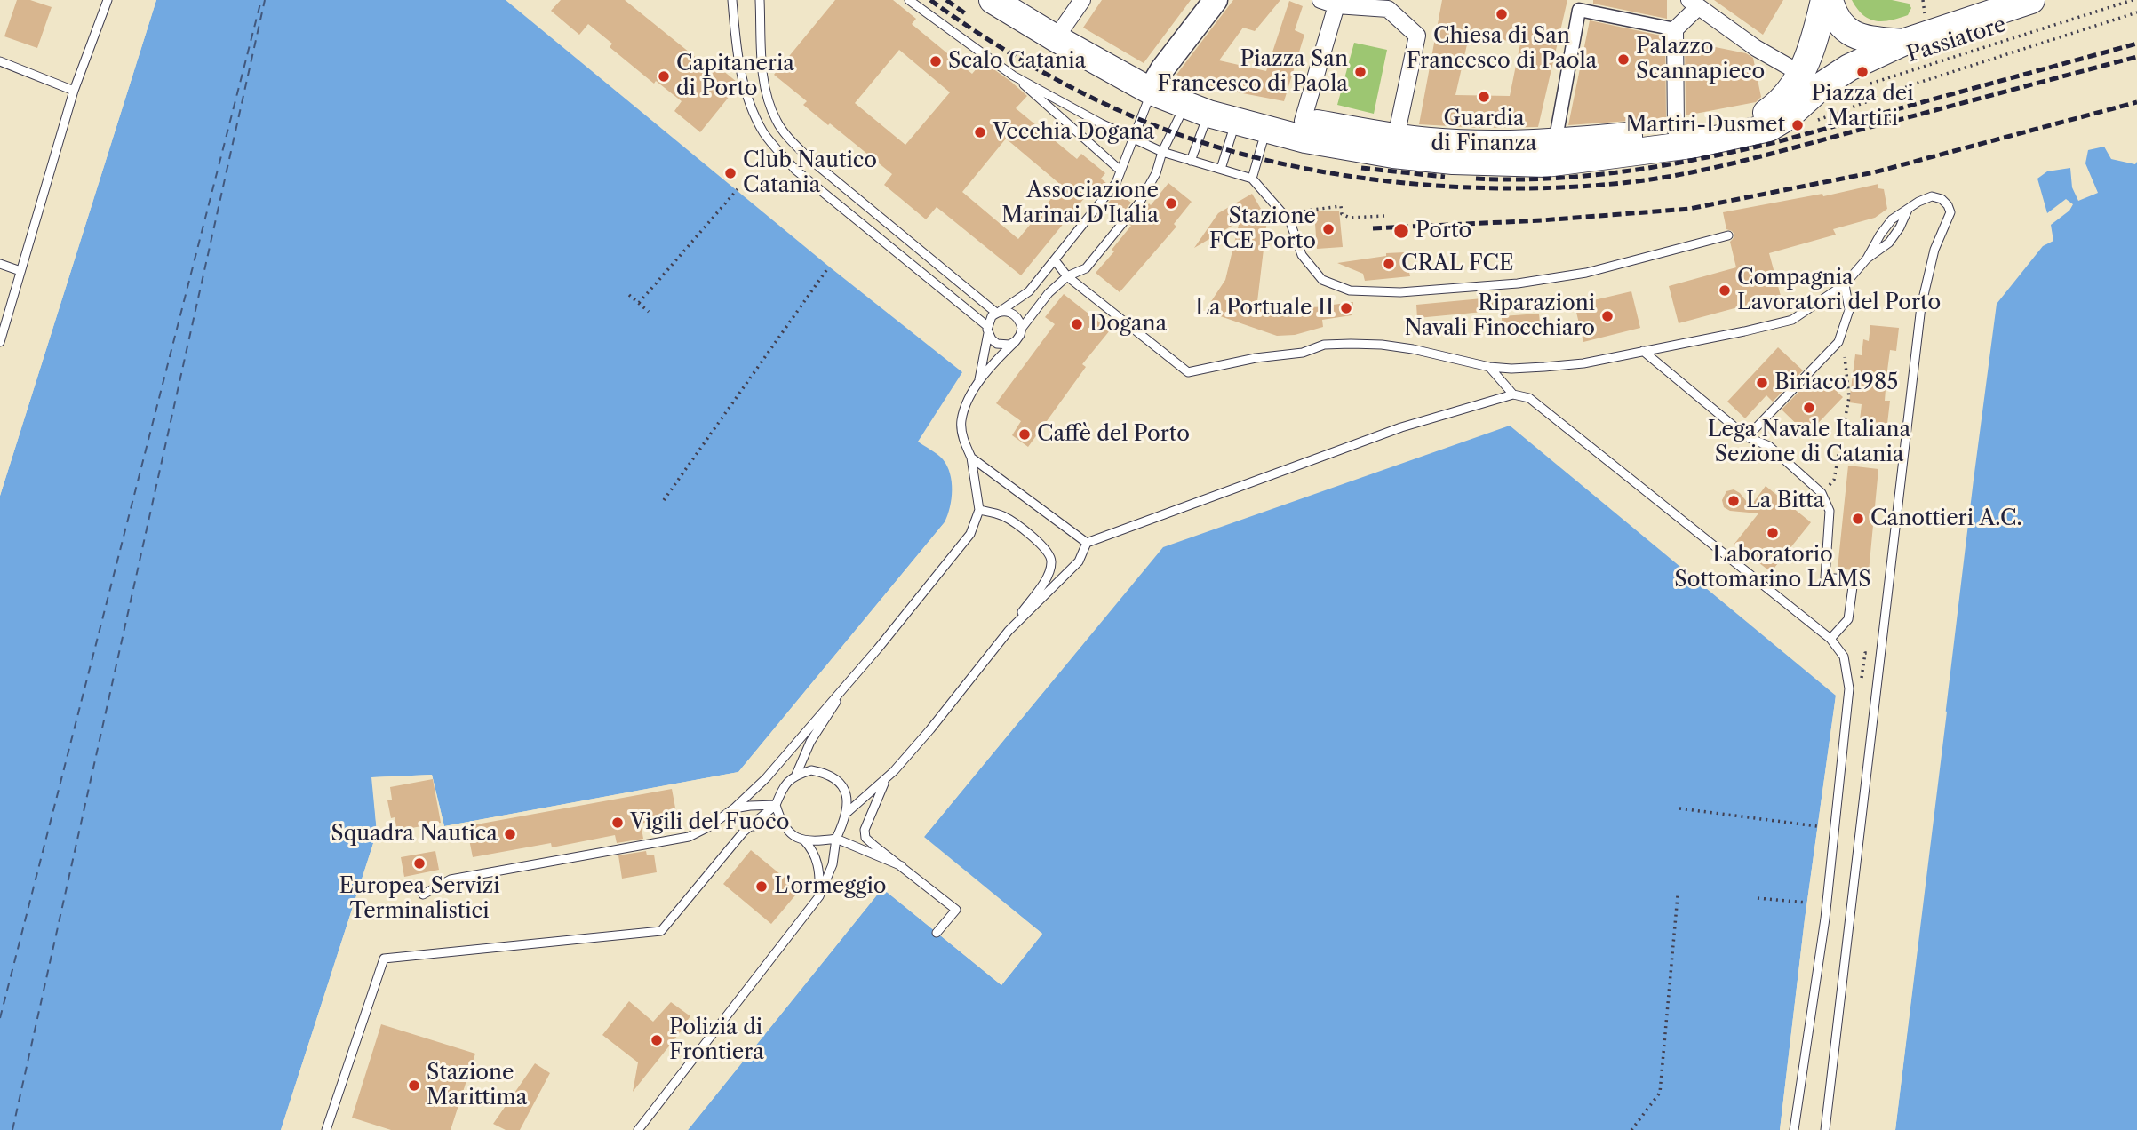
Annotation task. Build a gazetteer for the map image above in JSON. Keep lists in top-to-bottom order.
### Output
{
  "streets": {
    "path": ["Passiatore"]
  },
  "places": [
    "Chiesa di San Francesco di Paola",
    "Palazzo Scannapieco",
    "Scalo Catania",
    "Piazza San Francesco di Paola",
    "Piazza dei Martiri",
    "Capitaneria di Porto",
    "Guardia di Finanza",
    "Martiri-Dusmet",
    "Vecchia Dogana",
    "Club Nautico Catania",
    "Associazione Marinai D'Italia",
    "Stazione FCE Porto",
    "Porto",
    "CRAL FCE",
    "Compagnia Lavoratori del Porto",
    "La Portuale II",
    "Riparazioni Navali Finocchiaro",
    "Dogana",
    "Biriaco 1985",
    "Lega Navale Italiana Sezione di Catania",
    "Caffè del Porto",
    "La Bitta",
    "Canottieri A.C.",
    "Laboratorio Sottomarino LAMS",
    "Vigili del Fuoco",
    "Squadra Nautica",
    "Europea Servizi Terminalistici",
    "L'ormeggio",
    "Polizia di Frontiera",
    "Stazione Marittima"
  ]
}
